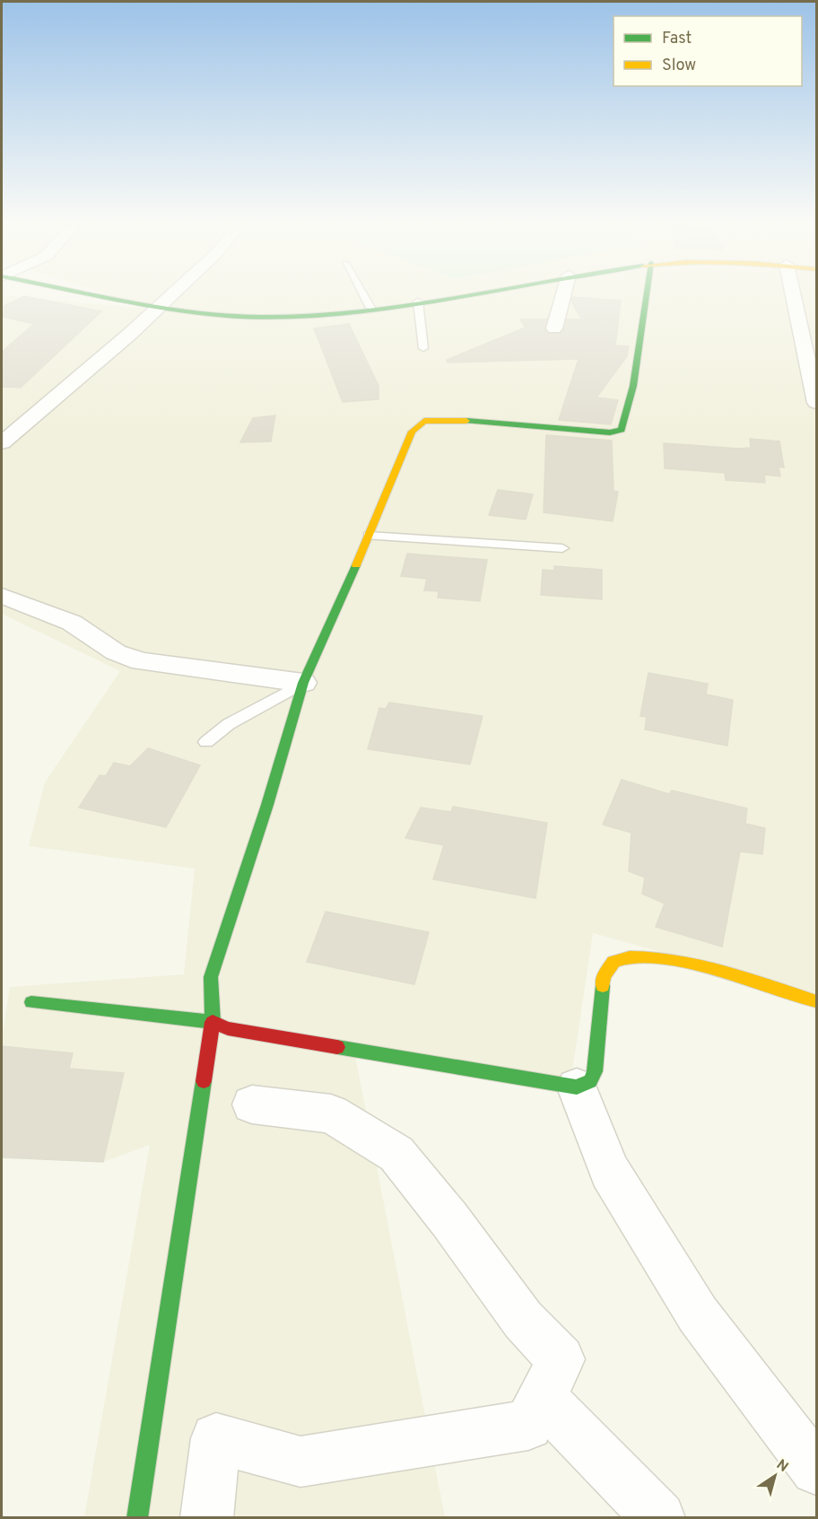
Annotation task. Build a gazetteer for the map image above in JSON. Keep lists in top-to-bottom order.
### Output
{
  "legend": ["Fast", "Slow"],
  "north": "top right"
}
